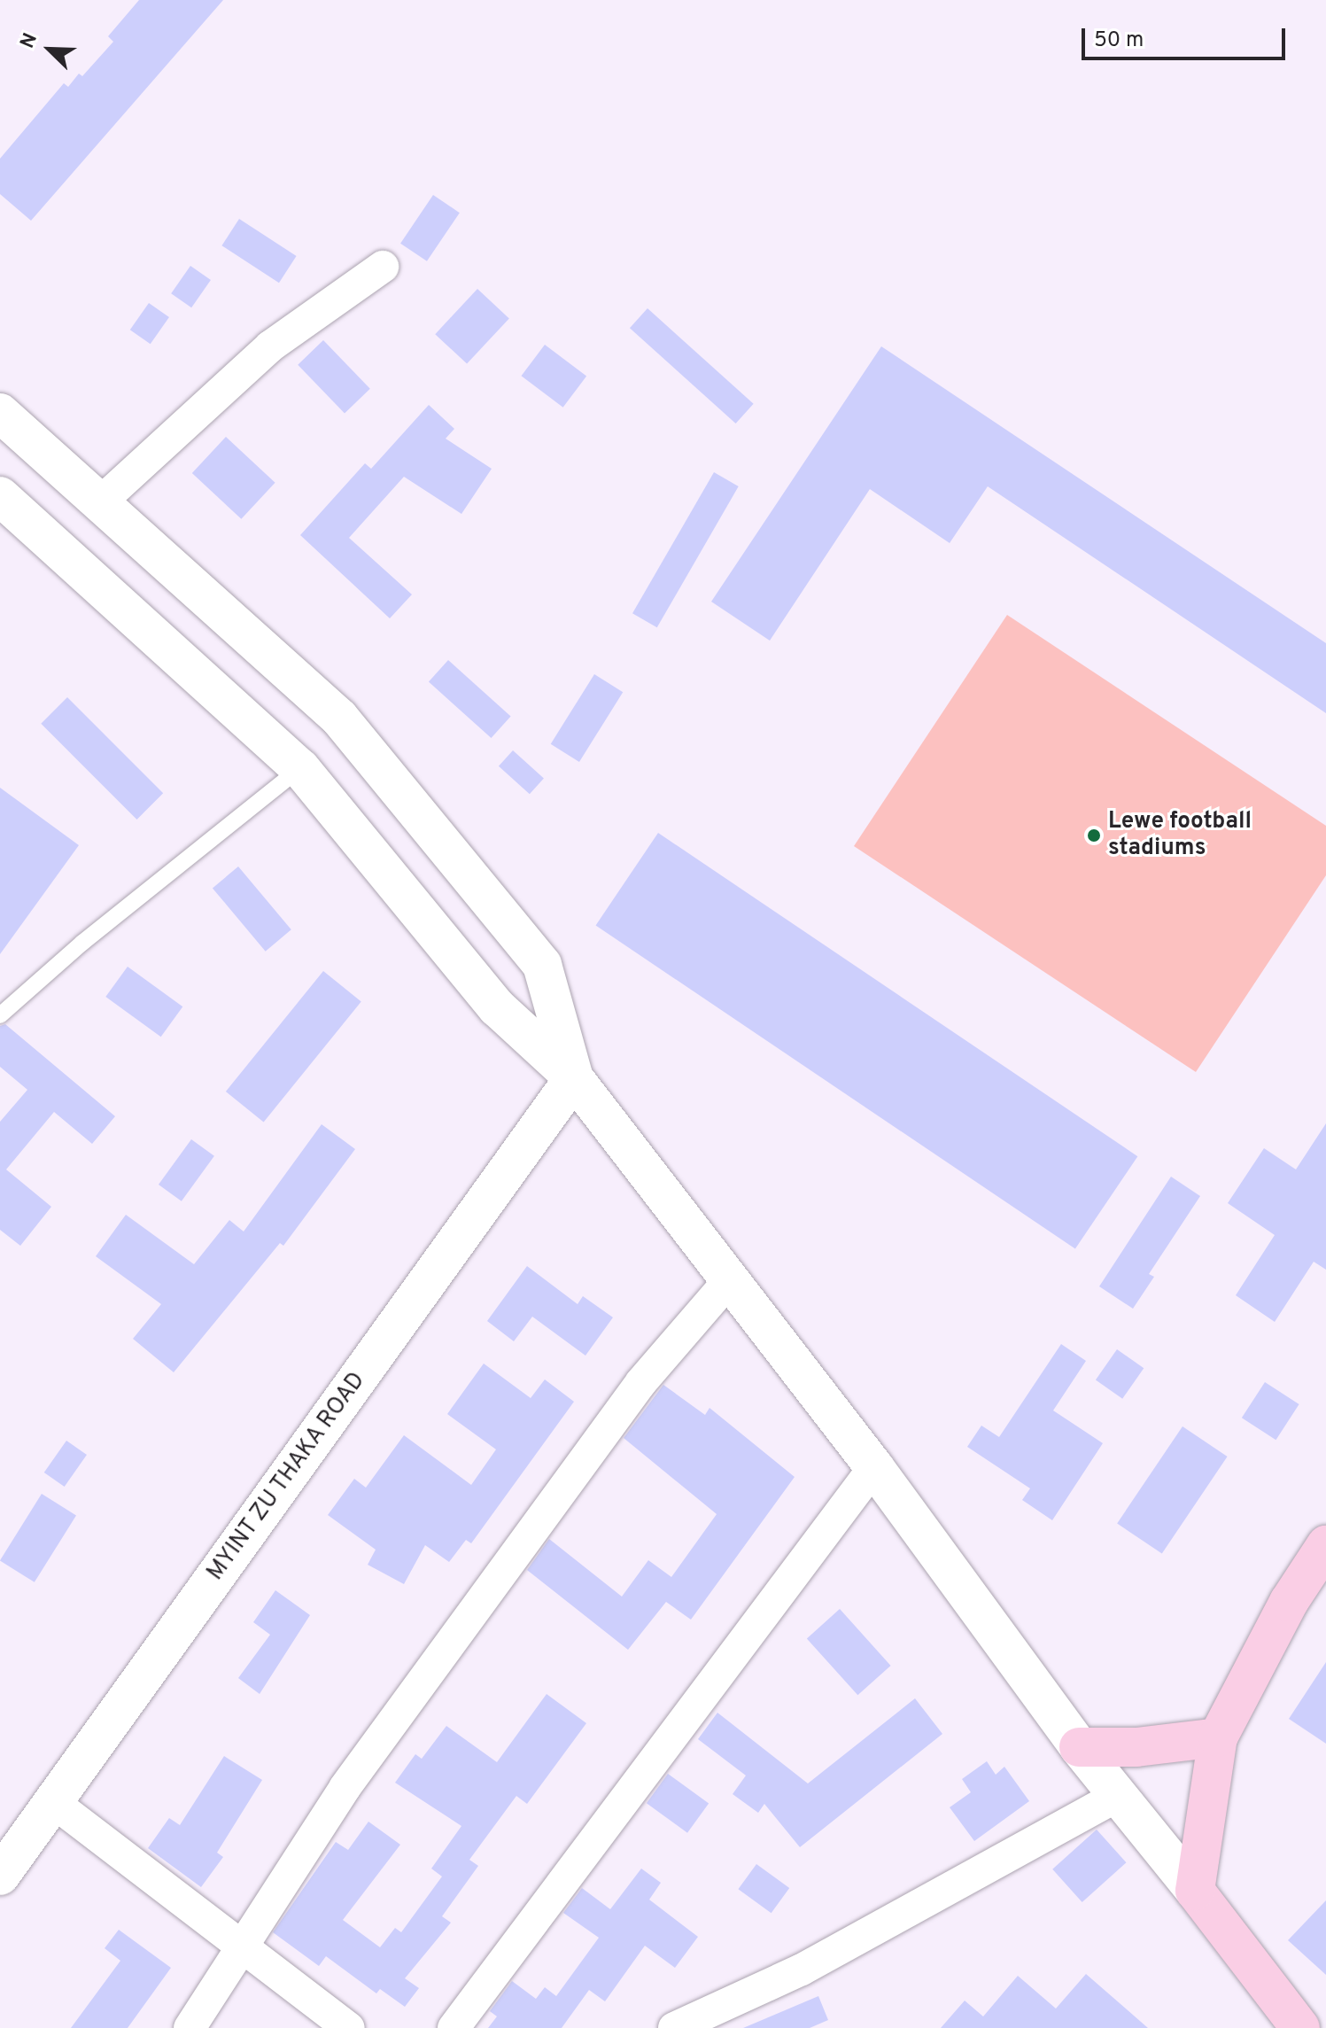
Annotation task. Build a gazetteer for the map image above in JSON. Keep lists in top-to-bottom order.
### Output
{
  "streets": {
    "street": ["MYINT ZU THAKA ROAD"]
  },
  "places": ["Lewe football stadiums"],
  "scale_bar": "50 m",
  "north": "top left"
}
